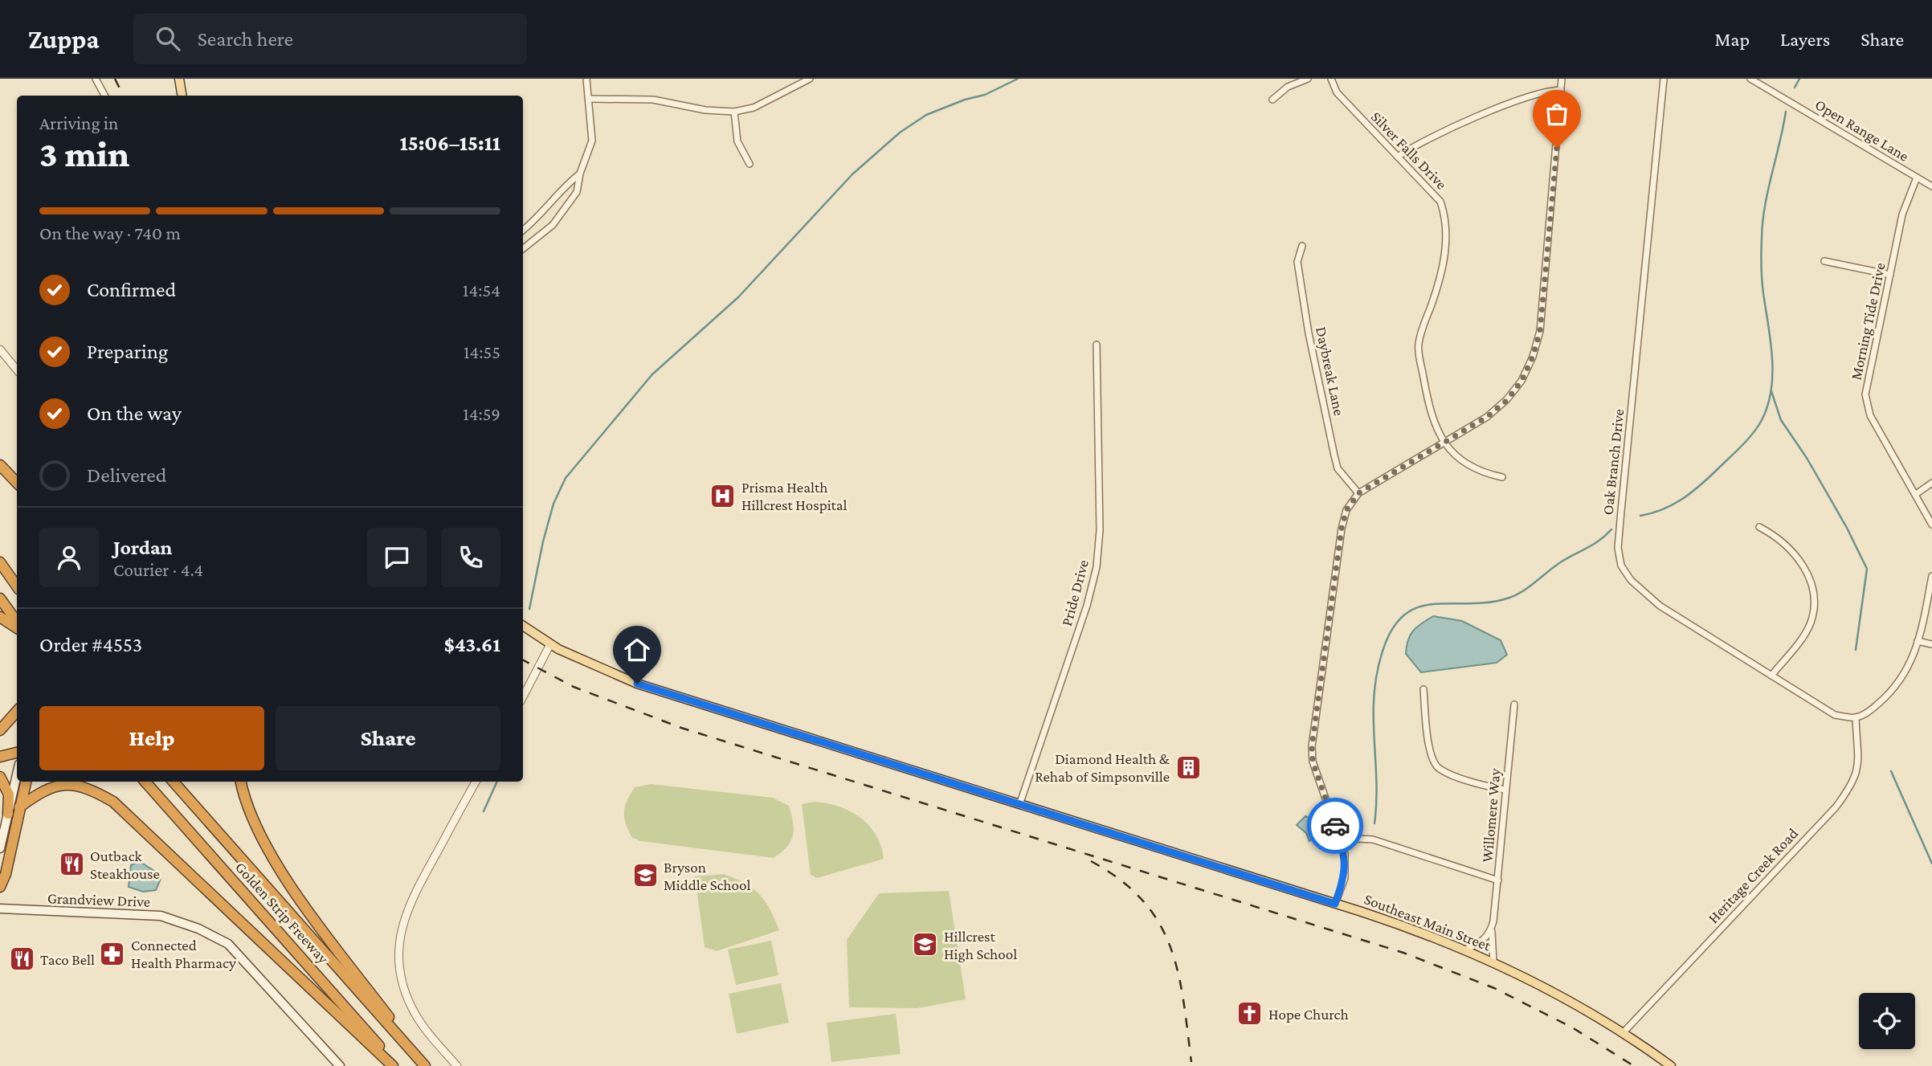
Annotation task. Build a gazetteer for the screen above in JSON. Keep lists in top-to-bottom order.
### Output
{
  "streets": {
    "highway": ["Golden Strip Freeway"],
    "main road": ["Grandview Drive", "Southeast Main Street"],
    "street": [
      "Open Range Lane",
      "Silver Falls Drive",
      "Morning Tide Drive",
      "Daybreak Lane",
      "Oak Branch Drive",
      "Pride Drive",
      "Willomere Way",
      "Heritage Creek Road"
    ]
  },
  "crossings": [
    ["Open Range Lane", "Morning Tide Drive"],
    ["Oak Branch Drive", "Heritage Creek Road"],
    ["Pride Drive", "Southeast Main Street"],
    ["Willomere Way", "Southeast Main Street"],
    ["Heritage Creek Road", "Southeast Main Street"]
  ],
  "places": {
    "hospital": ["Prisma Health Hillcrest Hospital"],
    "building": ["Diamond Health & Rehab of Simpsonville"],
    "restaurant": ["Outback Steakhouse", "Taco Bell"],
    "school or university": ["Bryson Middle School", "Hillcrest High School"],
    "pharmacy": ["Connected Health Pharmacy"],
    "church": ["Hope Church"]
  },
  "page": {
    "header": "Zuppa",
    "search": "Search here",
    "nav": ["Map", "Layers", "Share"],
    "heading": ["3 min", "Arriving in", "15:06–15:11"],
    "panel": [
      "Jordan",
      "Courier · 4.4",
      "Order #4553",
      "$43.61"
    ],
    "bar": "On the way · 740 m",
    "list": [
      ["Confirmed", "14:54"],
      ["Preparing", "14:55"],
      ["On the way", "14:59"],
      "Delivered"
    ],
    "buttons": ["Help", "Share"]
  }
}
